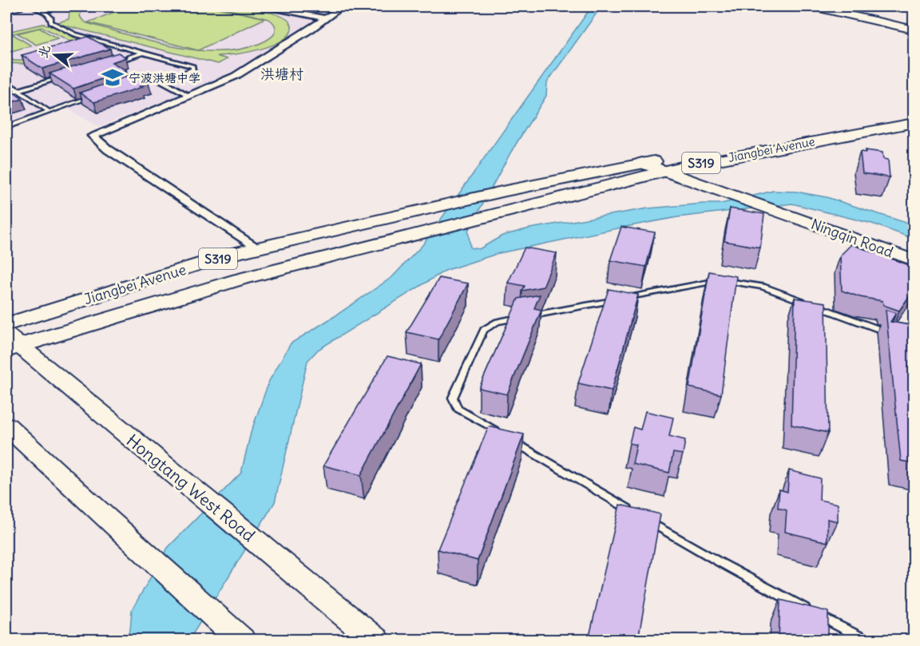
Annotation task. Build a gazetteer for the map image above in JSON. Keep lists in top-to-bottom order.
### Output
{
  "streets": {
    "main road": [
      "Jiangbei Avenue",
      "S319",
      "Ningqin Road",
      "Hongtang West Road"
    ]
  },
  "crossings": [
    ["Jiangbei Avenue", "Ningqin Road"],
    ["Jiangbei Avenue", "Hongtang West Road"]
  ],
  "districts": ["洪塘村"],
  "places": {
    "school or university": ["宁波洪塘中学"]
  },
  "north": "left"
}
